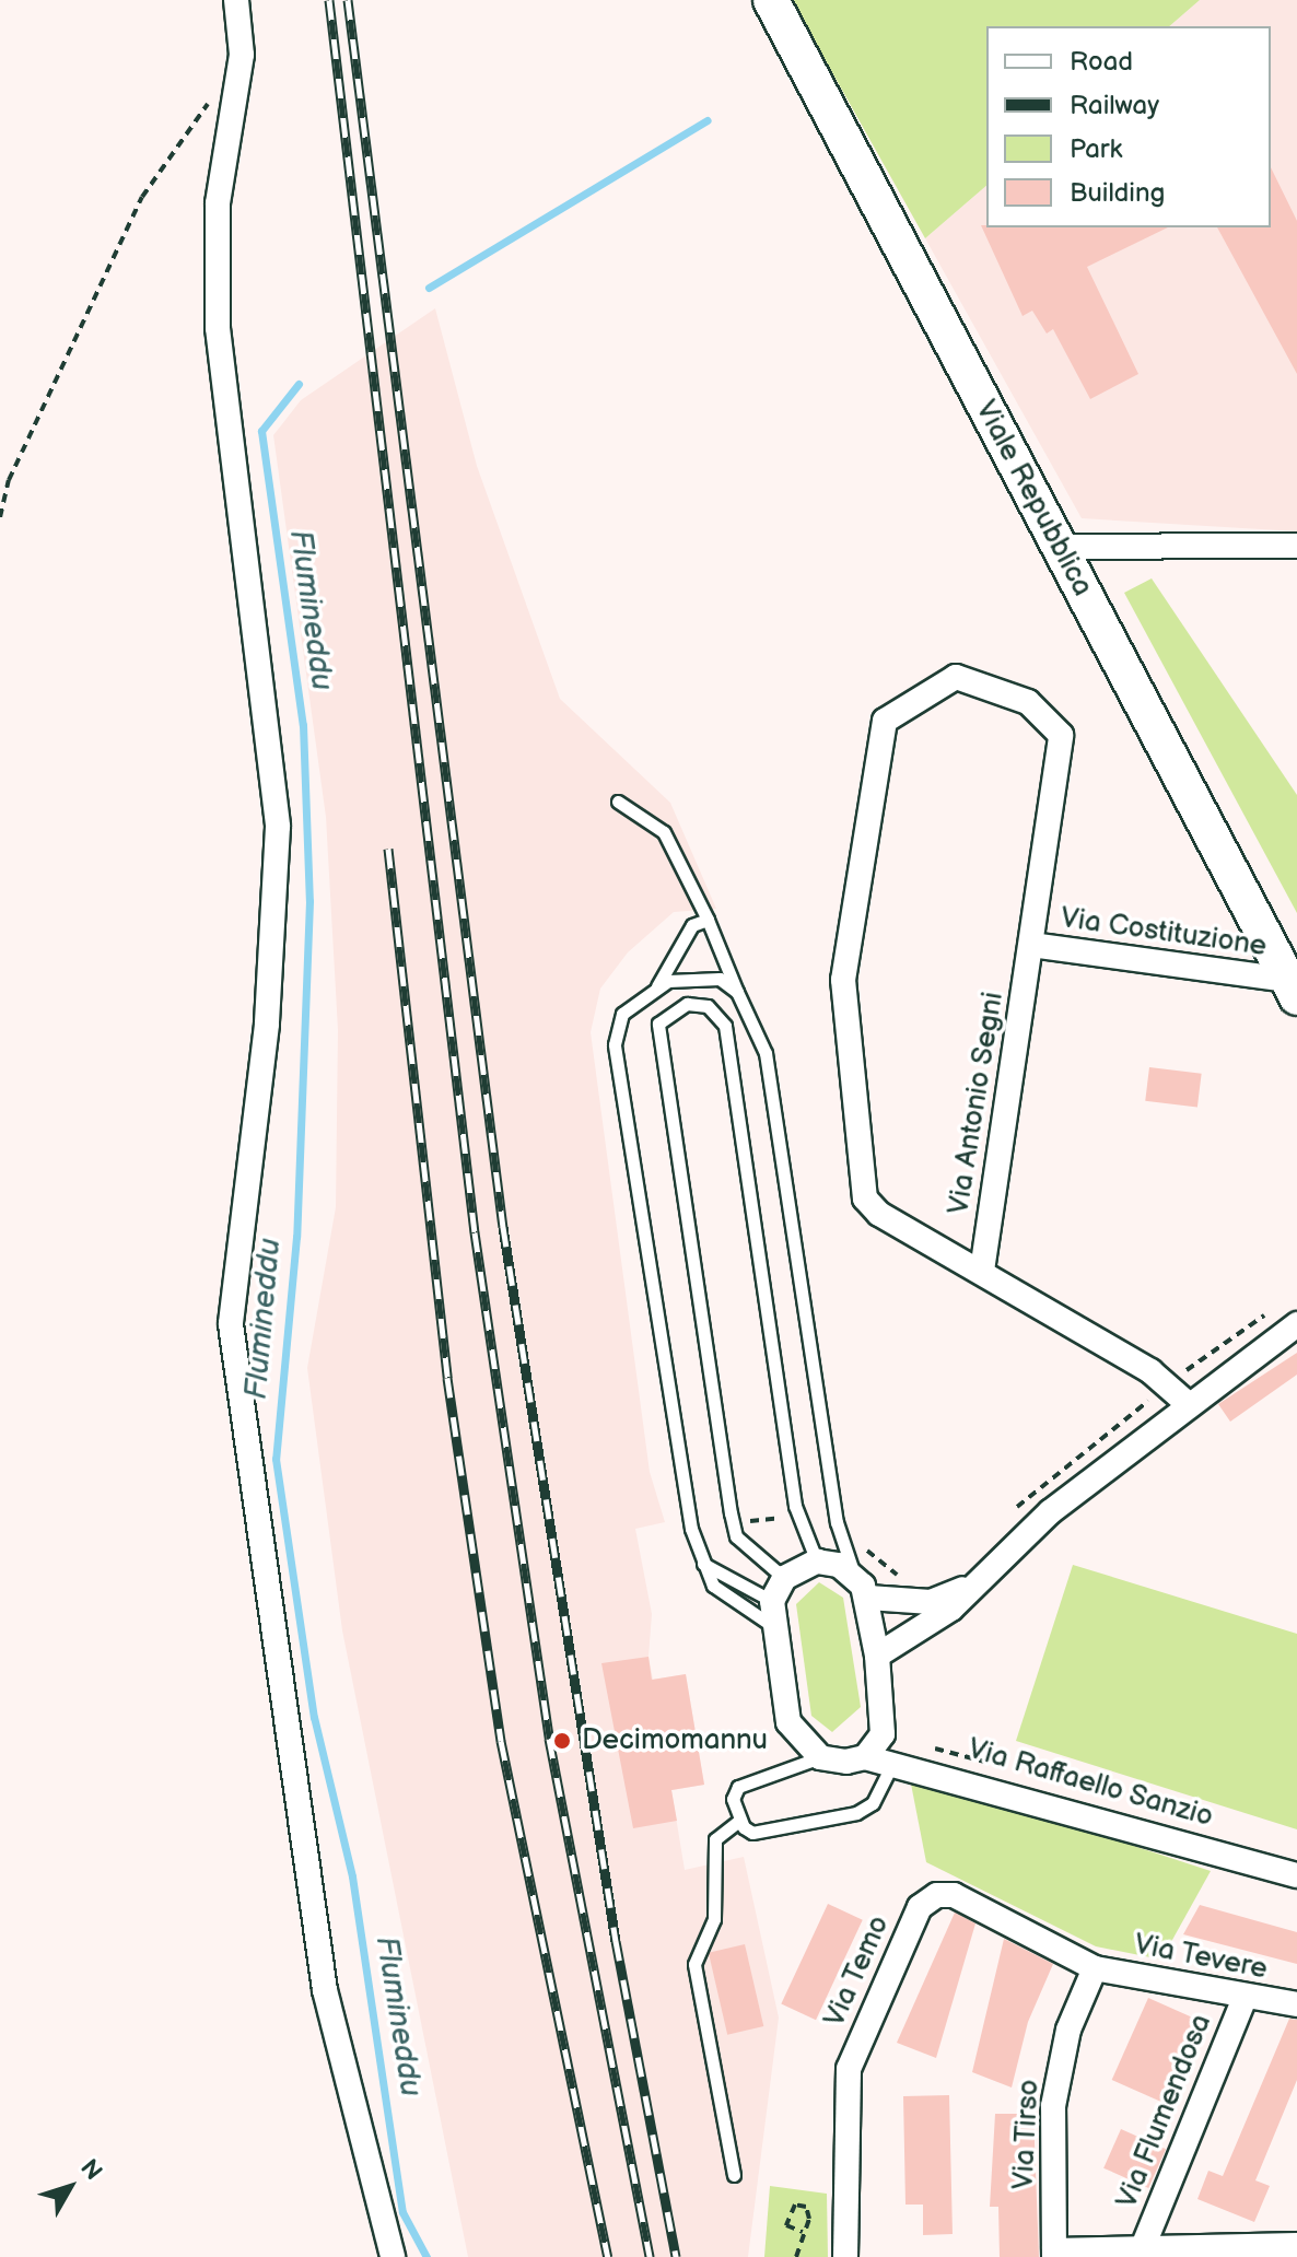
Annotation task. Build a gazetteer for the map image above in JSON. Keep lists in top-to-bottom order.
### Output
{
  "streets": {
    "main road": ["Viale Repubblica"],
    "street": [
      "Via Costituzione",
      "Via Antonio Segni",
      "Via Raffaello Sanzio",
      "Via Tevere",
      "Via Temo",
      "Via Flumendosa",
      "Via Tirso"
    ]
  },
  "crossings": [
    ["Viale Repubblica", "Via Costituzione"],
    ["Via Costituzione", "Via Antonio Segni"],
    ["Via Tevere", "Via Temo"],
    ["Via Tevere", "Via Flumendosa"],
    ["Via Tevere", "Via Tirso"],
    ["Via Temo", "Via Tirso"]
  ],
  "water": ["Flumineddu"],
  "places": ["Decimomannu"],
  "legend": [
    "Road",
    "Railway",
    "Park",
    "Building"
  ],
  "north": "top right"
}
